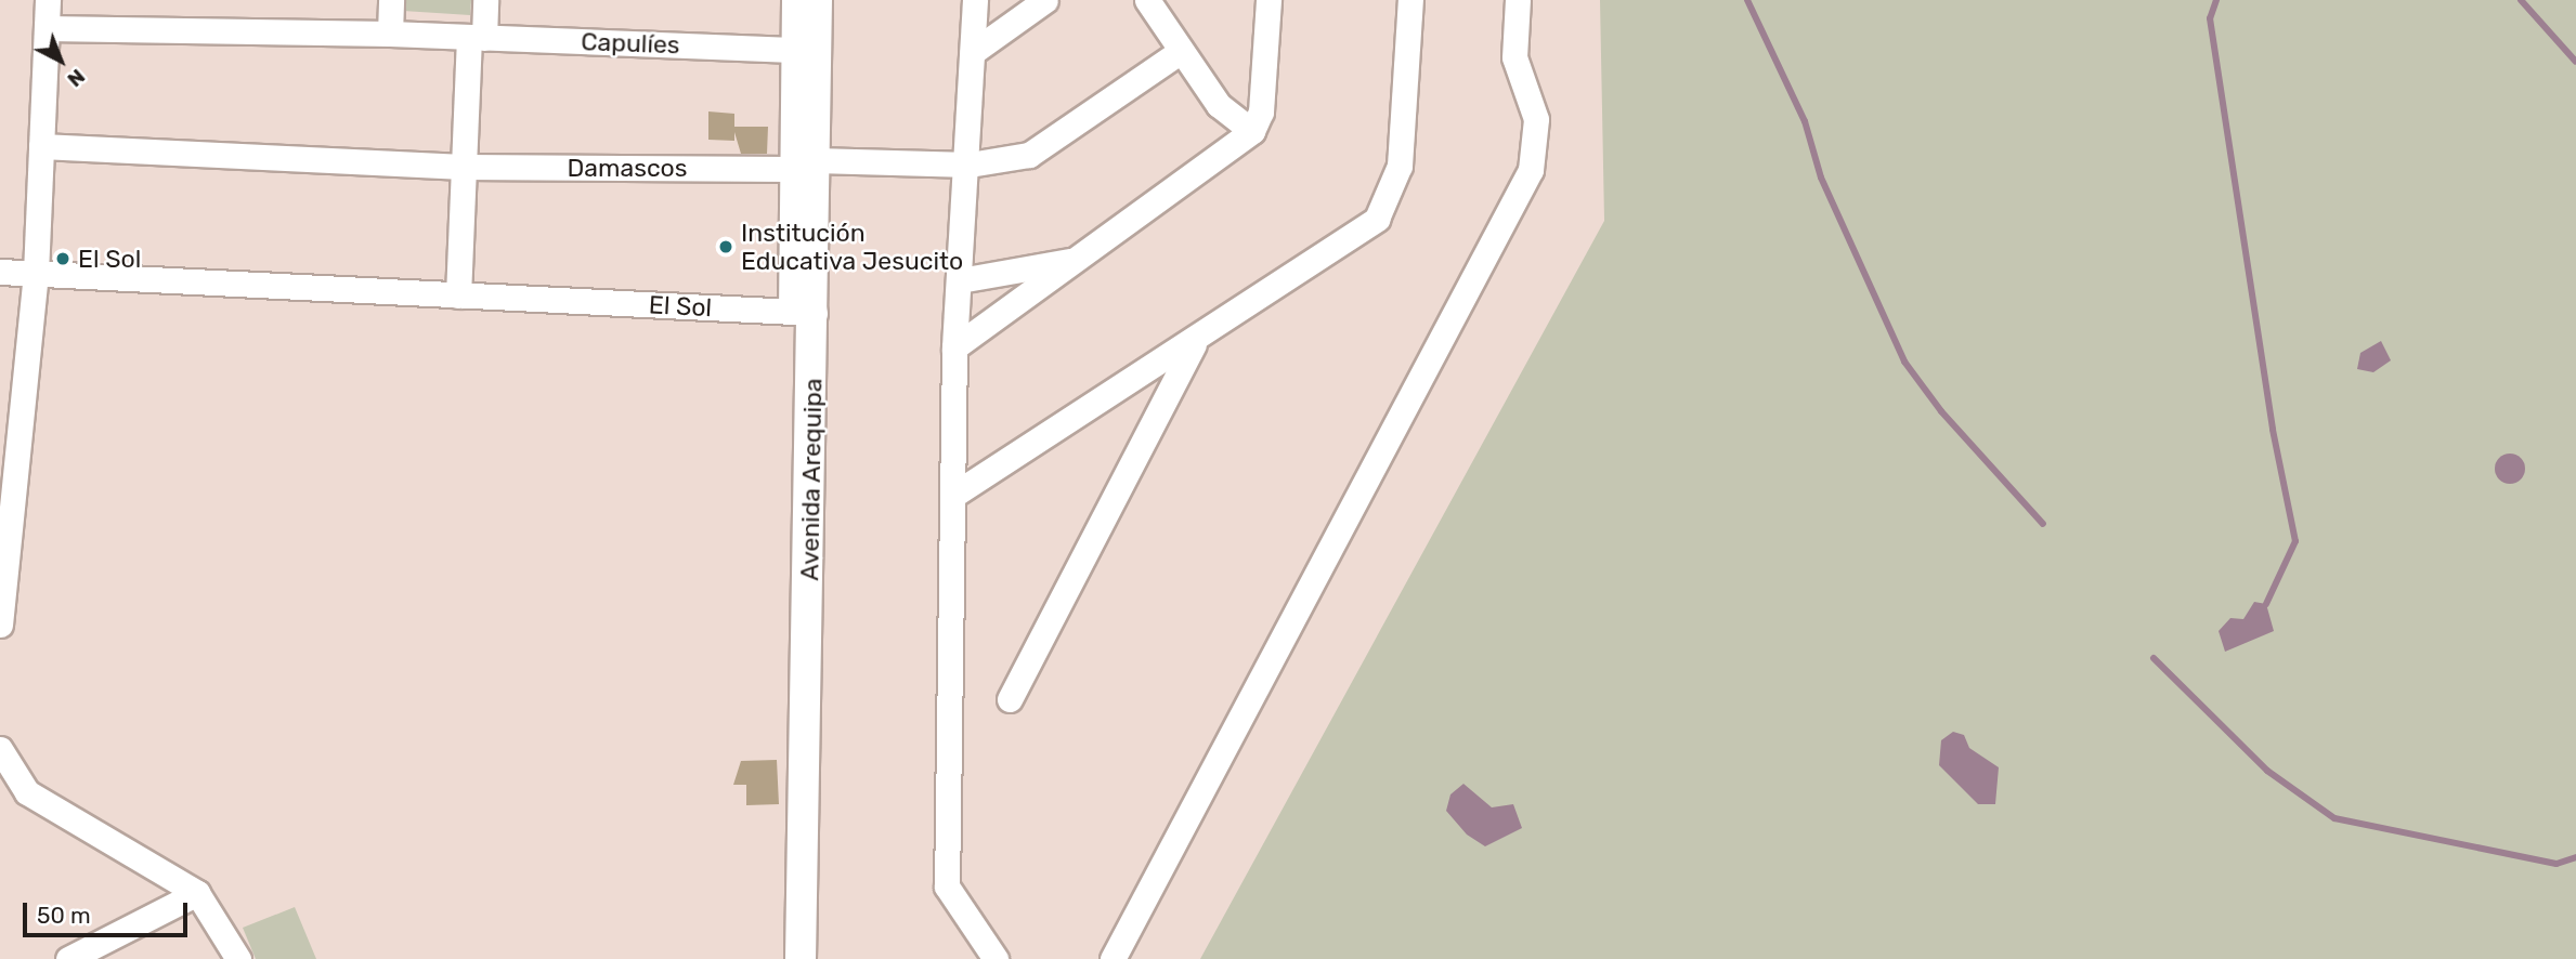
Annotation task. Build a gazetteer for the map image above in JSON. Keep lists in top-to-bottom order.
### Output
{
  "streets": {
    "street": [
      "Capulíes",
      "Damascos",
      "El Sol",
      "Avenida Arequipa"
    ]
  },
  "crossings": [
    ["Damascos", "Avenida Arequipa"],
    ["El Sol", "Avenida Arequipa"]
  ],
  "places": ["Institución Educativa Jesucito", "El Sol"],
  "scale_bar": "50 m",
  "north": "bottom right"
}
